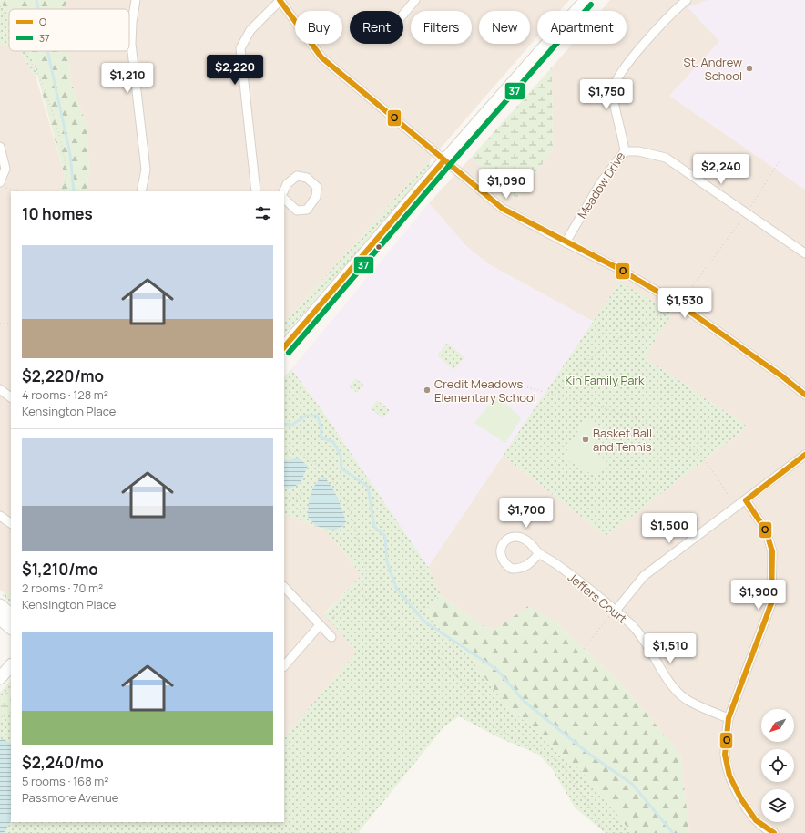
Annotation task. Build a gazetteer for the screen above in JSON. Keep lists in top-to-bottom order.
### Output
{
  "streets": {
    "street": ["Meadow Drive", "Jeffers Court"]
  },
  "parks": ["Kin Family Park"],
  "places": ["St. Andrew School", "Credit Meadows Elementary School", "Basket Ball and Tennis"],
  "lines": ["transit line O", "transit line 37"],
  "legend": ["O", "37"],
  "north": "bottom left",
  "page": {
    "chip": [
      "Buy",
      "Rent",
      "Filters",
      "New",
      "Apartment"
    ],
    "price": [
      "$2,220",
      "$1,210",
      "$1,750",
      "$2,240",
      "$1,090",
      "$1,530",
      "$1,700",
      "$1,500",
      "$1,900",
      "$1,510"
    ],
    "heading": "10 homes",
    "list": [
      {
        "name": "$2,220/mo",
        "note": "4 rooms · 128 m² · Kensington Place"
      },
      {
        "name": "$1,210/mo",
        "note": "2 rooms · 70 m² · Kensington Place"
      },
      {
        "name": "$2,240/mo",
        "note": "5 rooms · 168 m² · Passmore Avenue"
      }
    ]
  }
}
